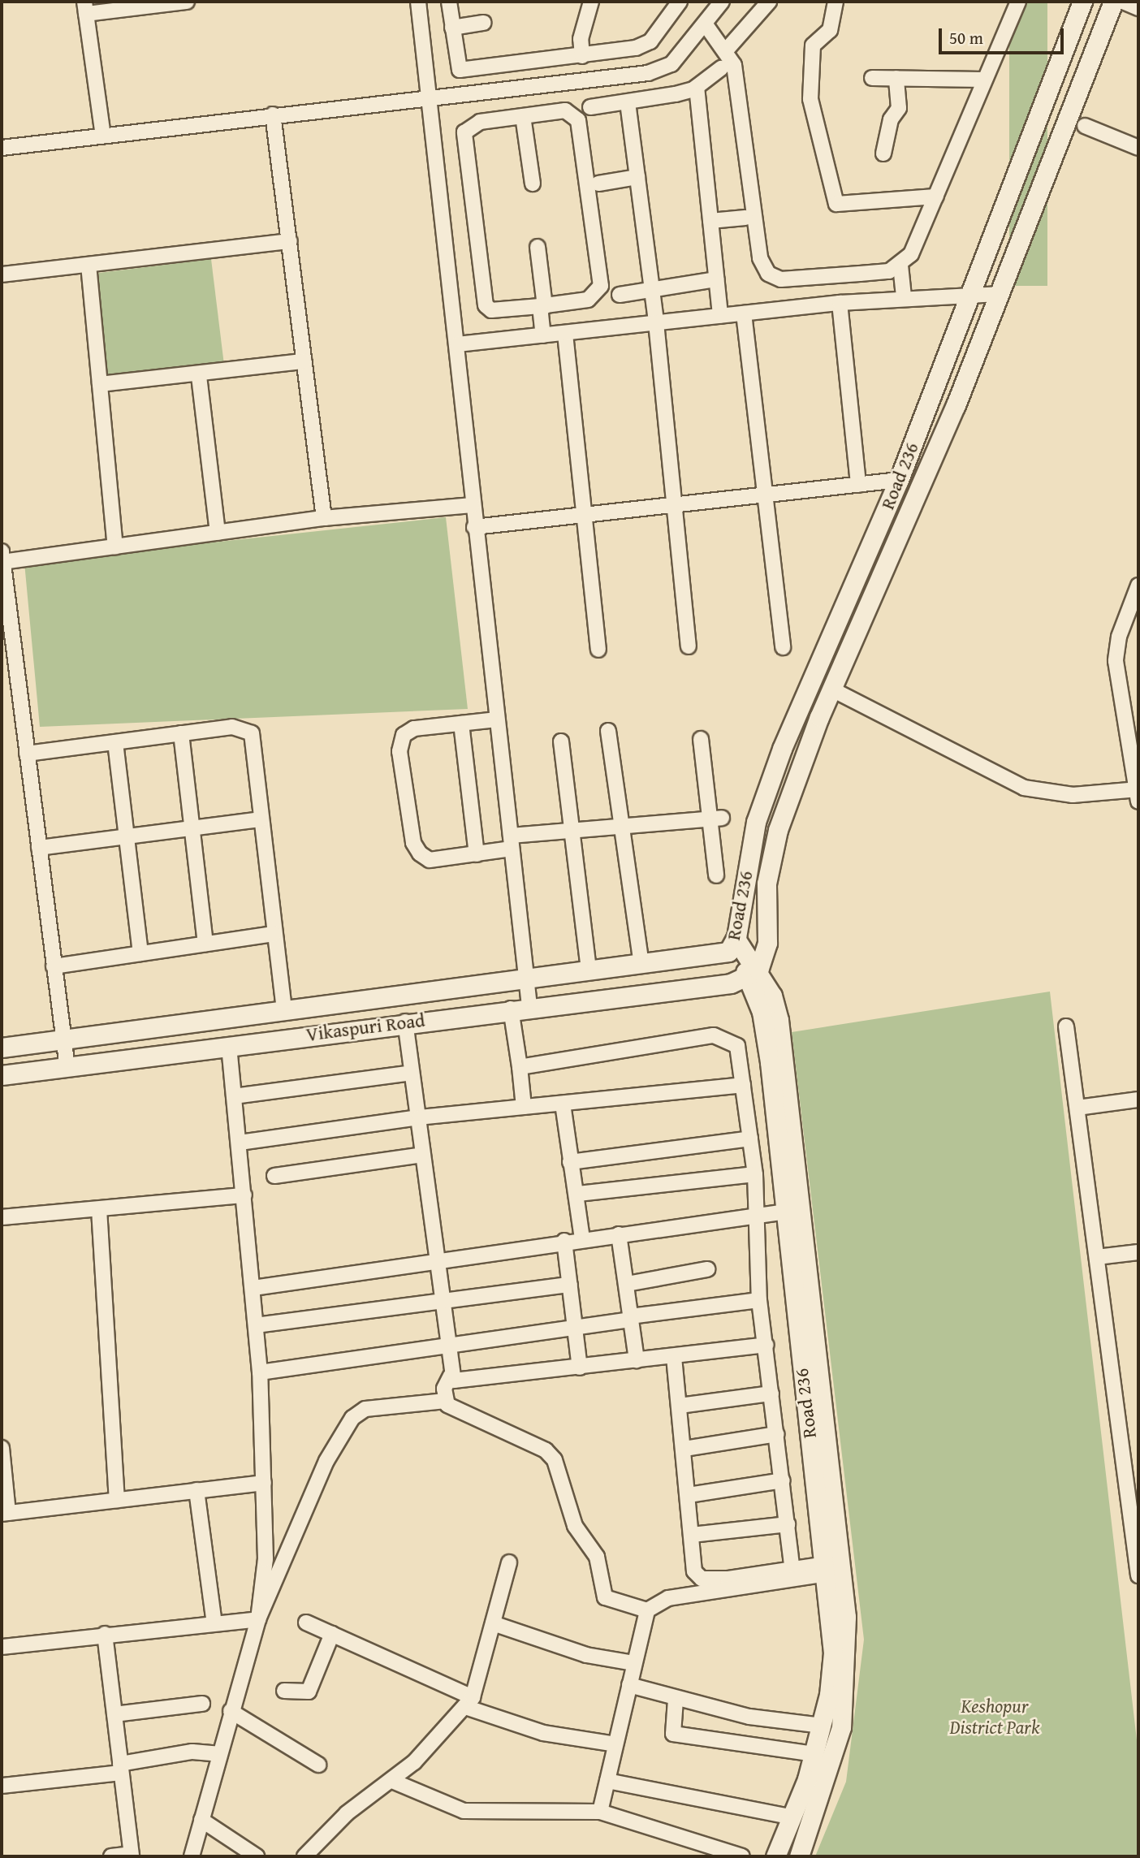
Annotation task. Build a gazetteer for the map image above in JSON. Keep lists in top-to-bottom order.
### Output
{
  "streets": {
    "street": ["Road 236", "Vikaspuri Road"]
  },
  "crossings": [
    ["Road 236", "Vikaspuri Road"]
  ],
  "parks": ["Keshopur District Park"],
  "scale_bar": "50 m"
}
